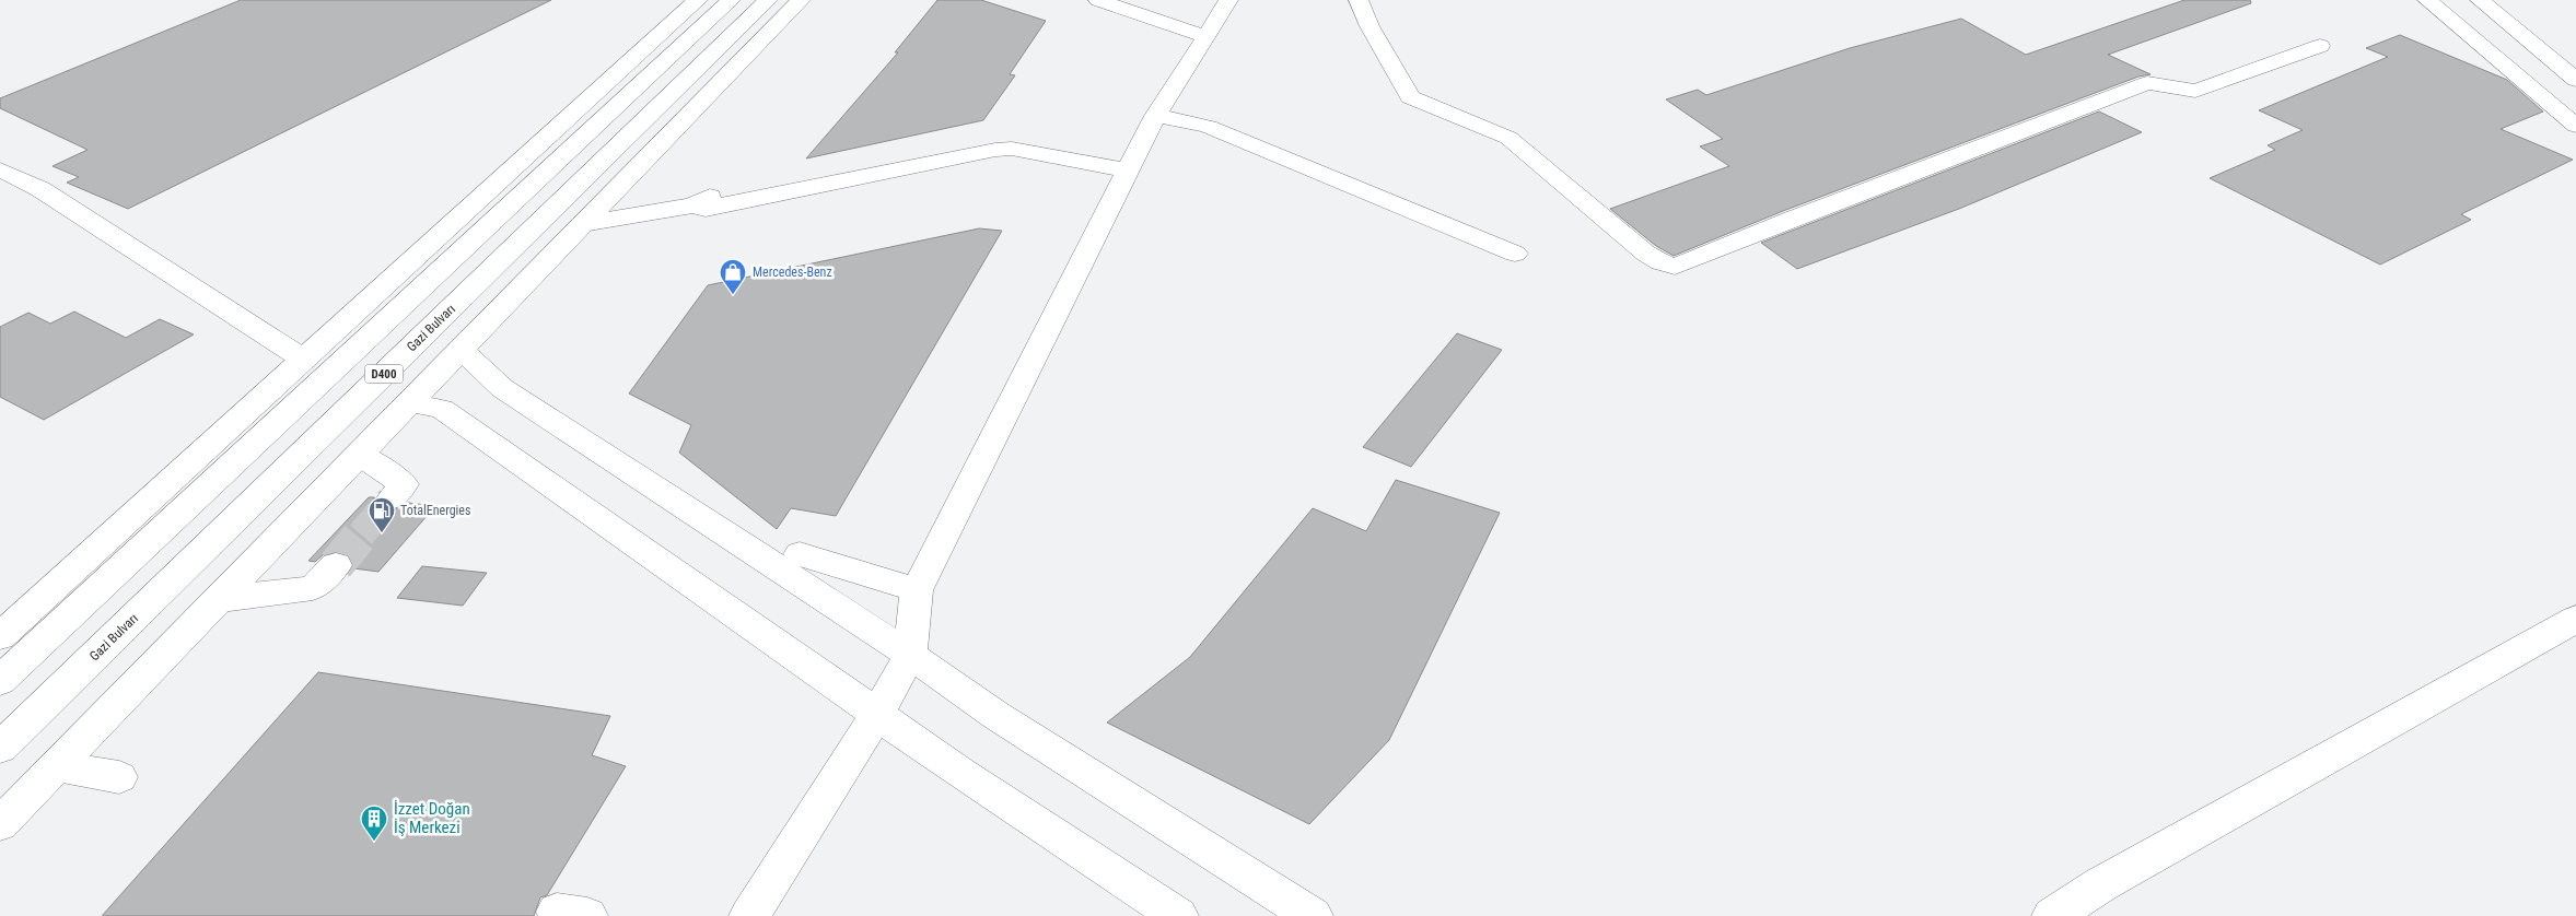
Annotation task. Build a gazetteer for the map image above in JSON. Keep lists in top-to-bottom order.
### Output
{
  "streets": {
    "main road": ["Gazi Bulvarı", "D400"]
  },
  "places": {
    "shop": ["Mercedes-Benz"],
    "fuel station": ["TotalEnergies"],
    "building": ["İzzet Doğan İş Merkezi"]
  }
}
